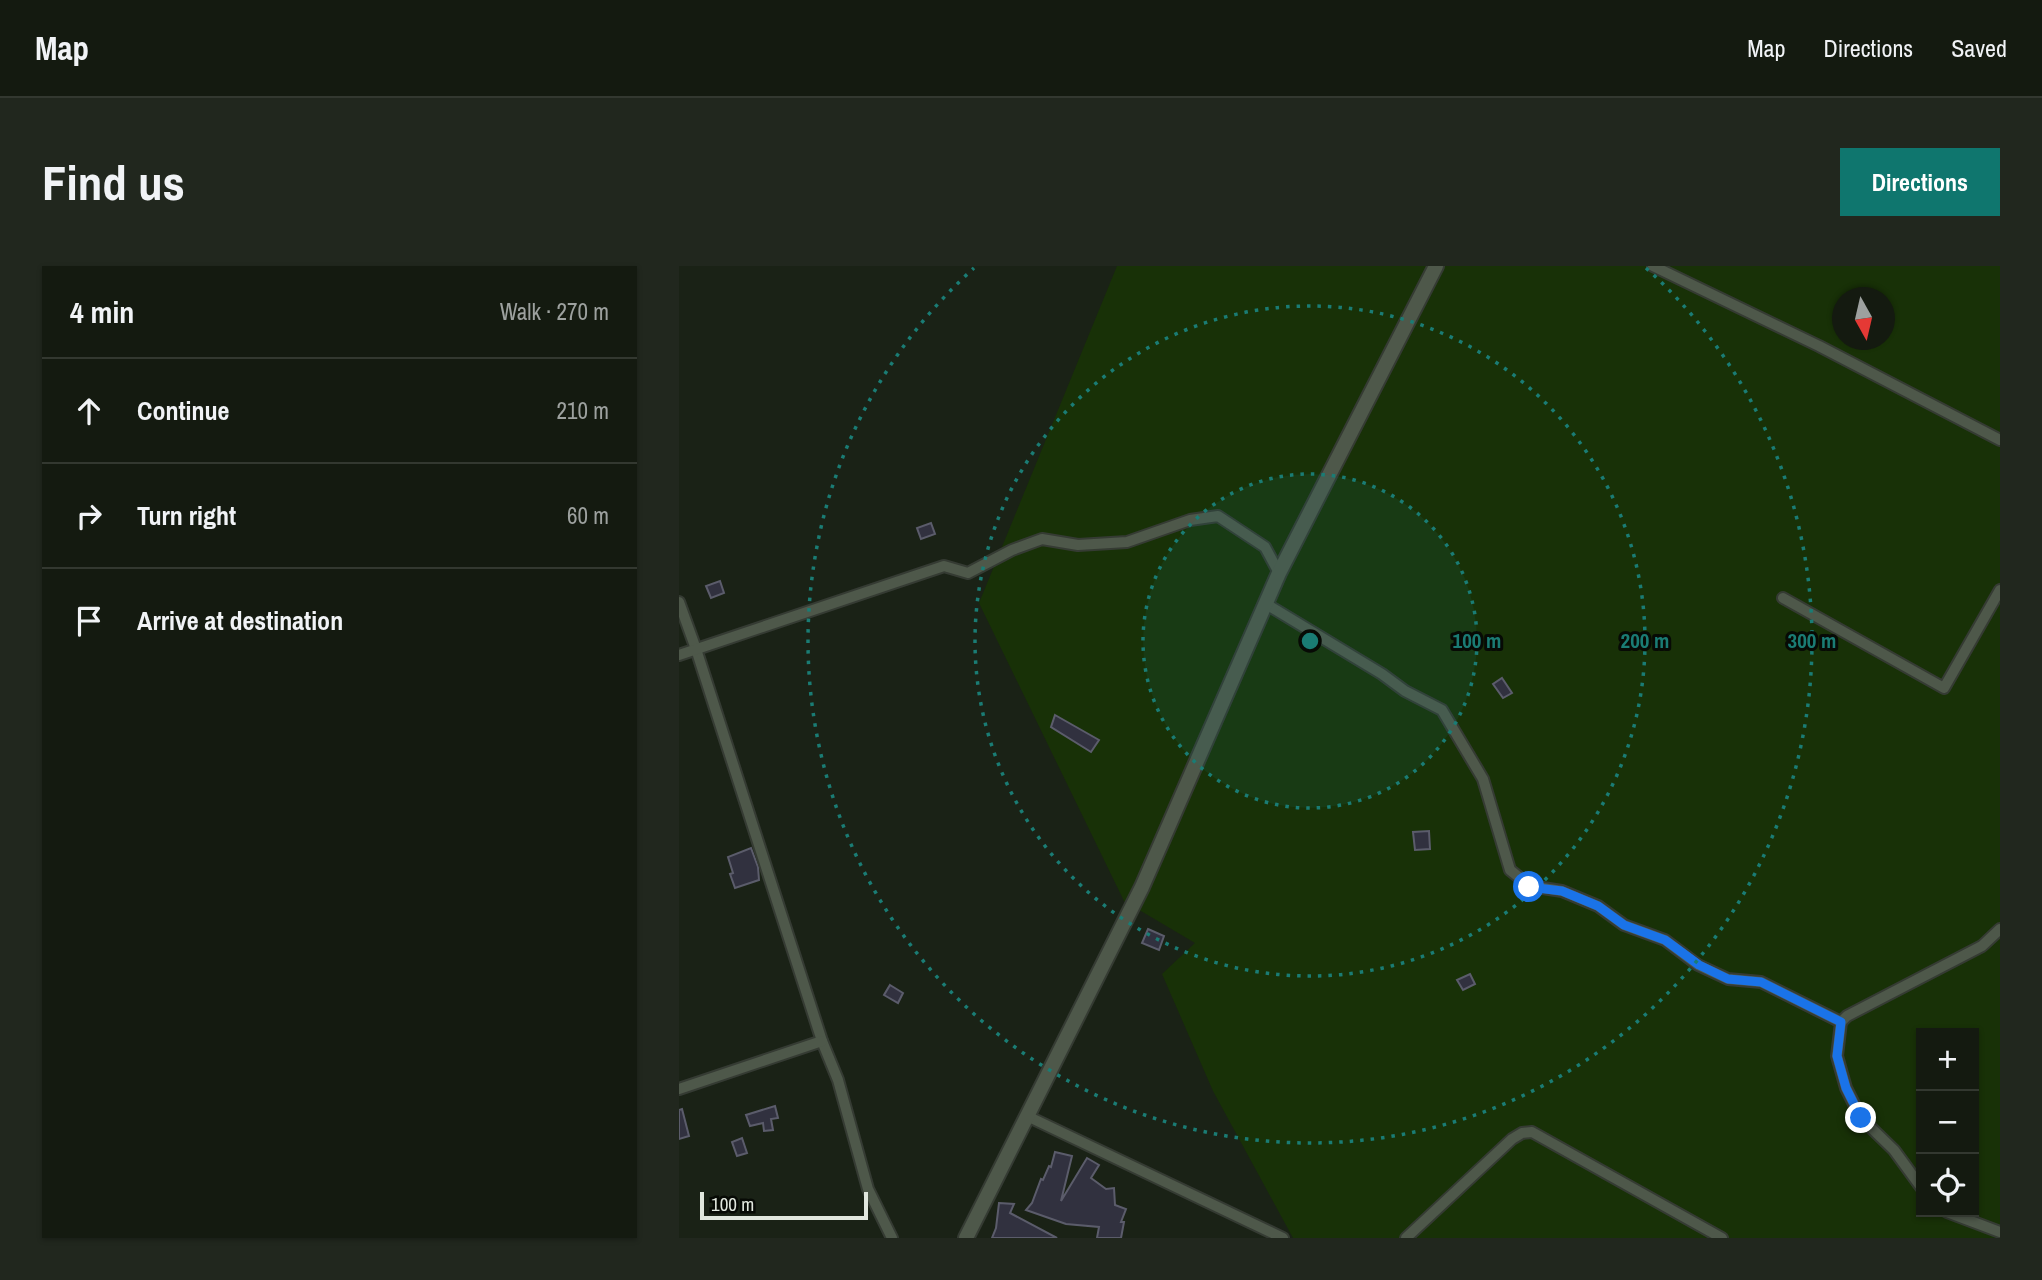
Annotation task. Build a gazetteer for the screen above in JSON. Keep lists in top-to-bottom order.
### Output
{
  "scale_bar": "100 m",
  "north": "bottom",
  "page": {
    "header": "Map",
    "nav": ["Map", "Directions", "Saved"],
    "buttons": "Directions",
    "title": "Find us",
    "heading": ["4 min", "Walk · 270 m"],
    "list": [
      ["Continue", "210 m"],
      ["Turn right", "60 m"],
      "Arrive at destination"
    ],
    "map_buttons": ["+", "−"],
    "scale": "100 m"
  },
  "rings": ["100 m", "200 m", "300 m"]
}
